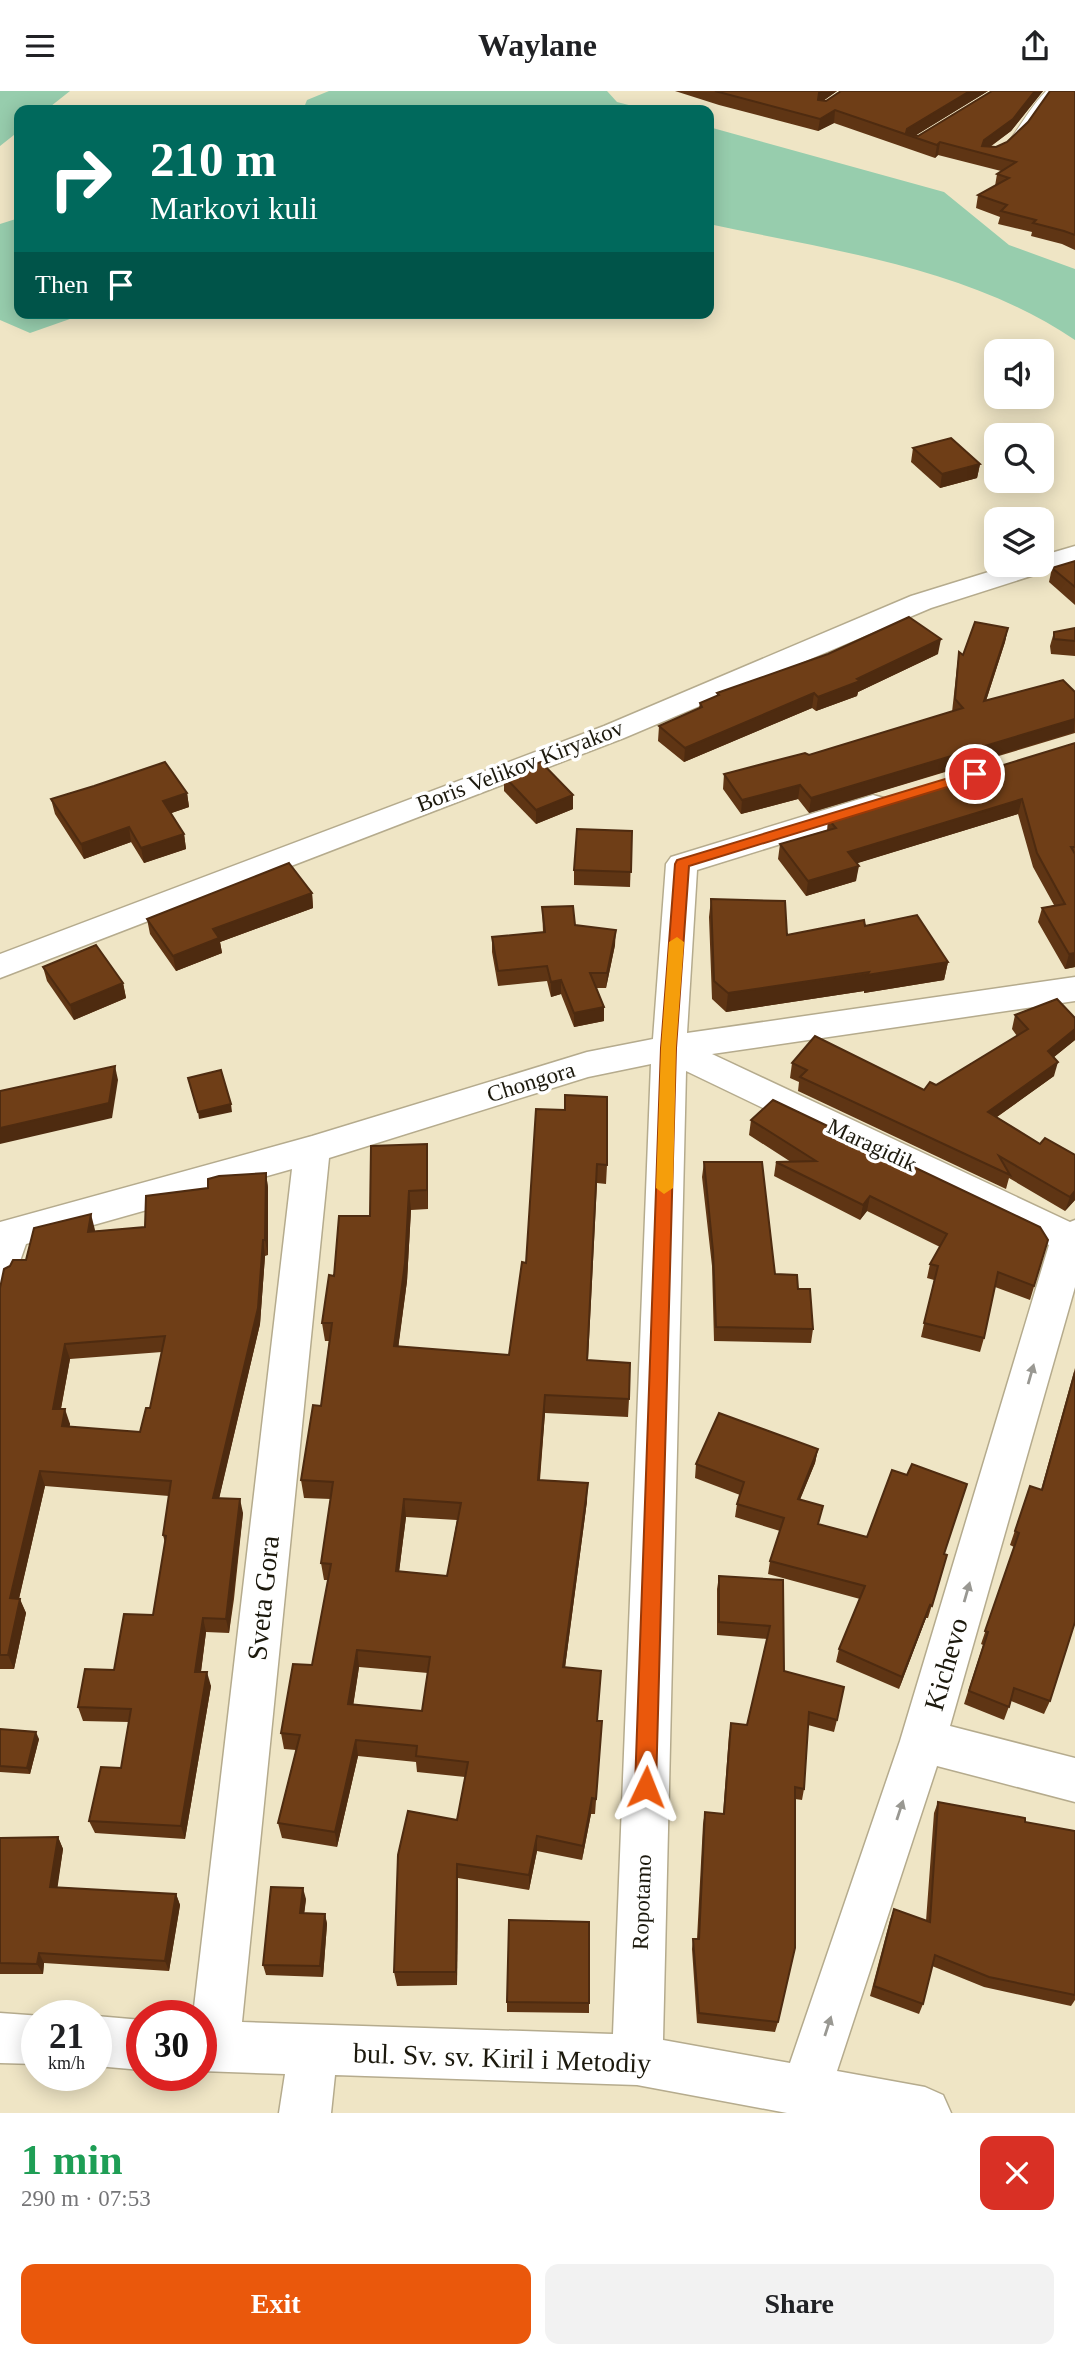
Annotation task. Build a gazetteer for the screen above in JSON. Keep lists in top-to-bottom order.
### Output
{
  "streets": {
    "street": [
      "Boris Velikov Kiryakov",
      "Chongora",
      "Maragidik",
      "Sveta Gora",
      "Kichevo",
      "Ropotamo",
      "bul. Sv. sv. Kiril i Metodiy"
    ]
  },
  "crossings": [
    ["Chongora", "Maragidik"],
    ["Chongora", "Sveta Gora"],
    ["Chongora", "Ropotamo"],
    ["Maragidik", "Kichevo"],
    ["Maragidik", "Ropotamo"],
    ["Kichevo", "bul. Sv. sv. Kiril i Metodiy"],
    ["Ropotamo", "bul. Sv. sv. Kiril i Metodiy"]
  ],
  "one_way": ["Kichevo"],
  "page": {
    "header": "Waylane",
    "turn": ["210 m", "Markovi kuli"],
    "then": "Then",
    "speed": "21 km/h",
    "limit": "30",
    "heading": ["1 min", "290 m · 07:53"],
    "buttons": ["Exit", "Share"]
  }
}
